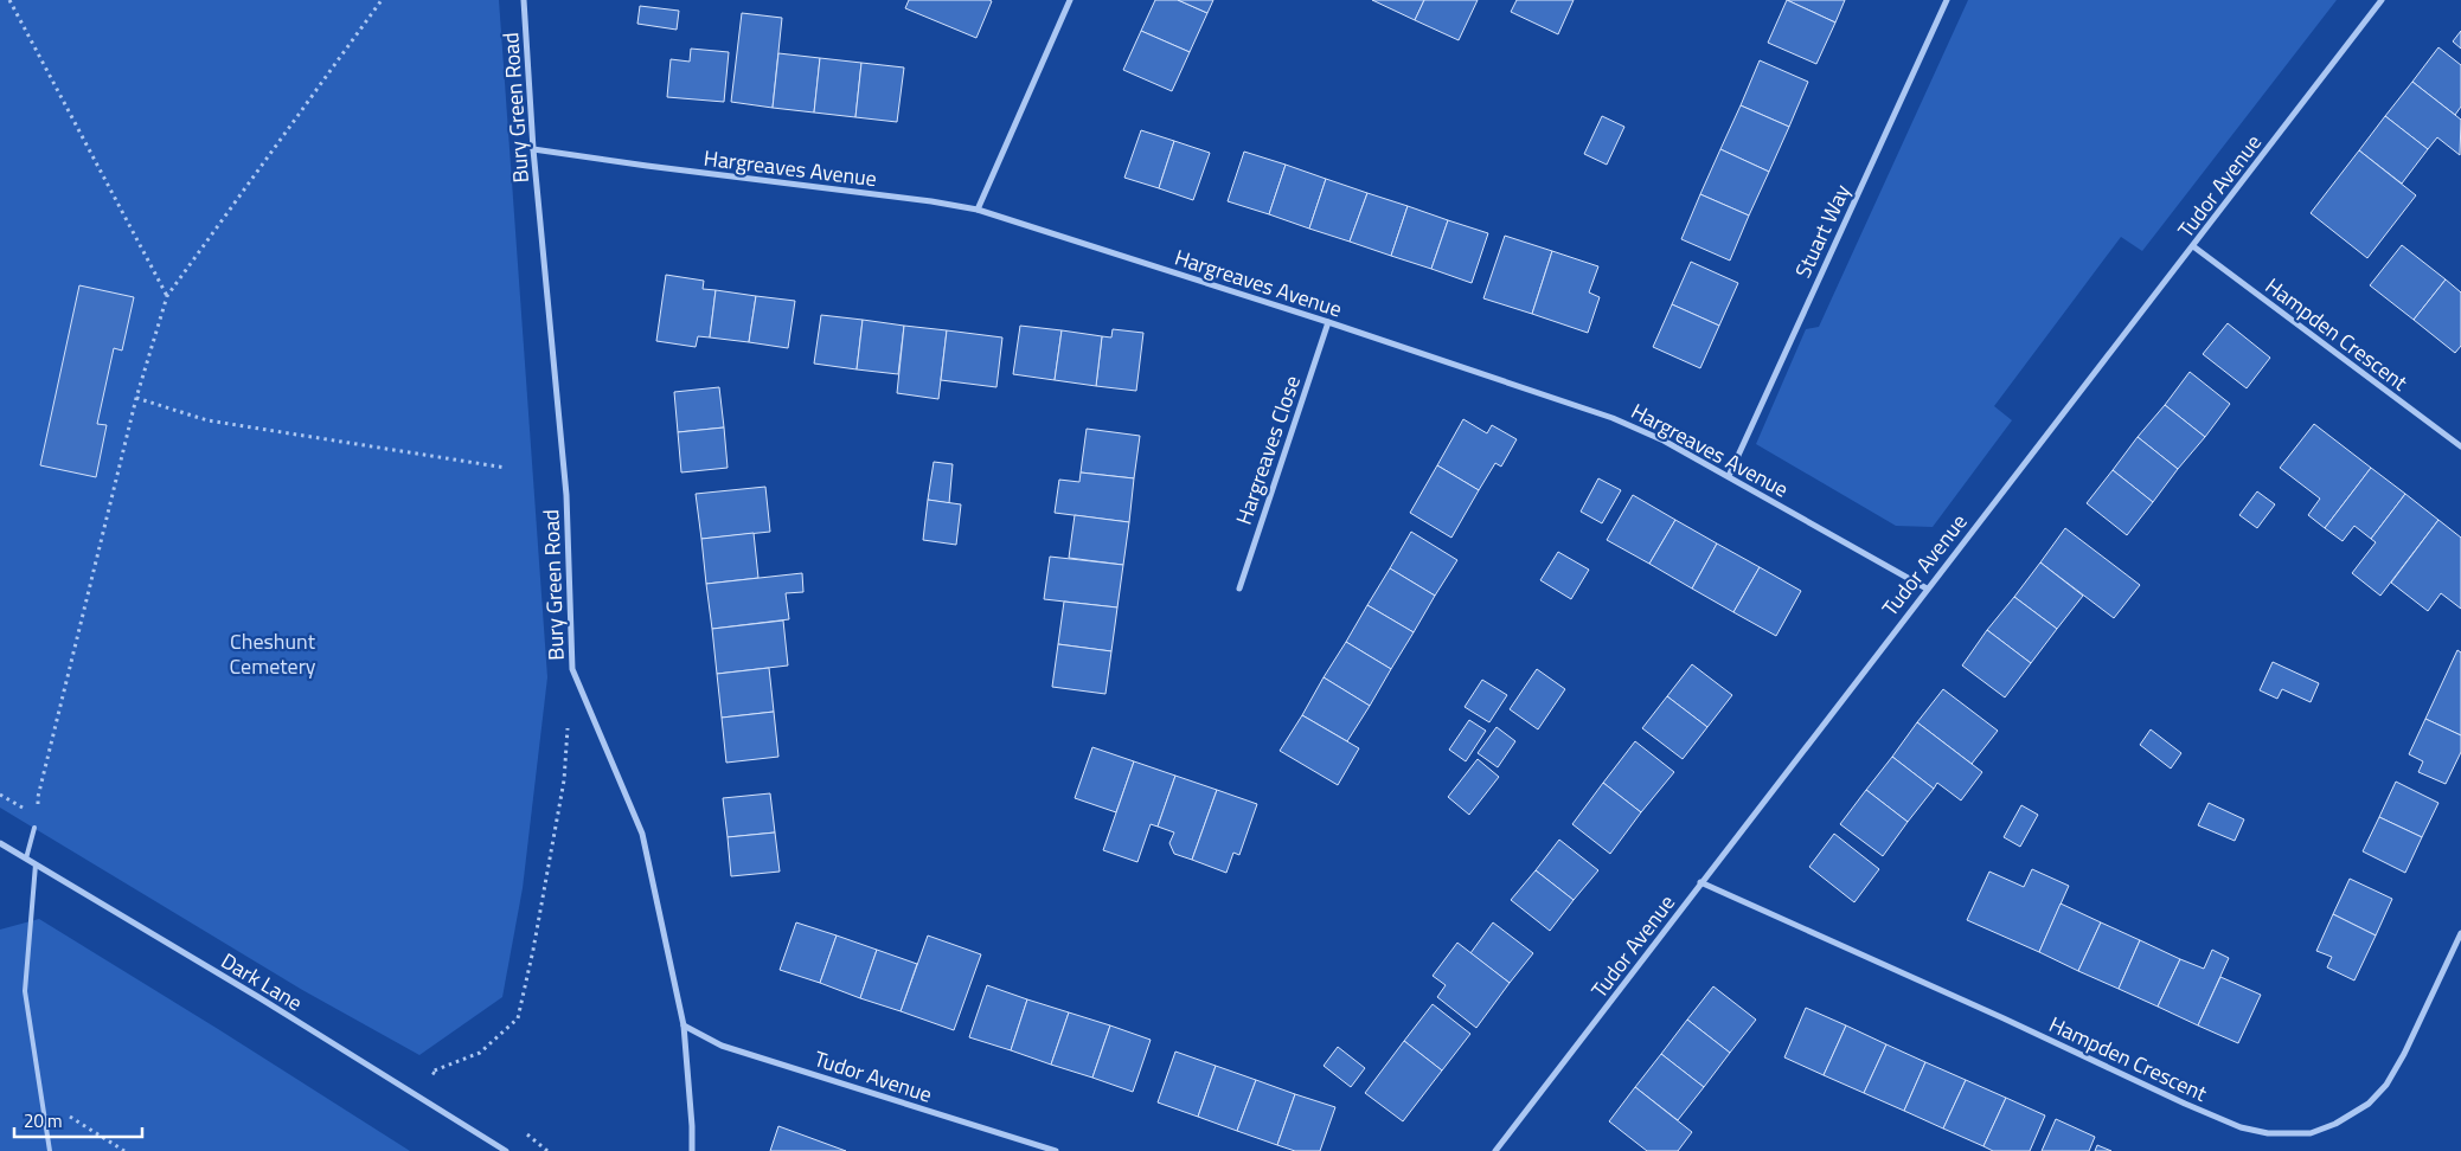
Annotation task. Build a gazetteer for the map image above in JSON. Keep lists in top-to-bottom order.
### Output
{
  "streets": {
    "street": [
      "Bury Green Road",
      "Hargreaves Avenue",
      "Tudor Avenue",
      "Stuart Way",
      "Hampden Crescent",
      "Hargreaves Close",
      "Dark Lane"
    ]
  },
  "crossings": [
    ["Bury Green Road", "Hargreaves Avenue"],
    ["Bury Green Road", "Tudor Avenue"],
    ["Hargreaves Avenue", "Tudor Avenue"],
    ["Hargreaves Avenue", "Stuart Way"],
    ["Hargreaves Avenue", "Hargreaves Close"],
    ["Tudor Avenue", "Hampden Crescent"]
  ],
  "parks": ["Cheshunt Cemetery"],
  "scale_bar": "20 m"
}
